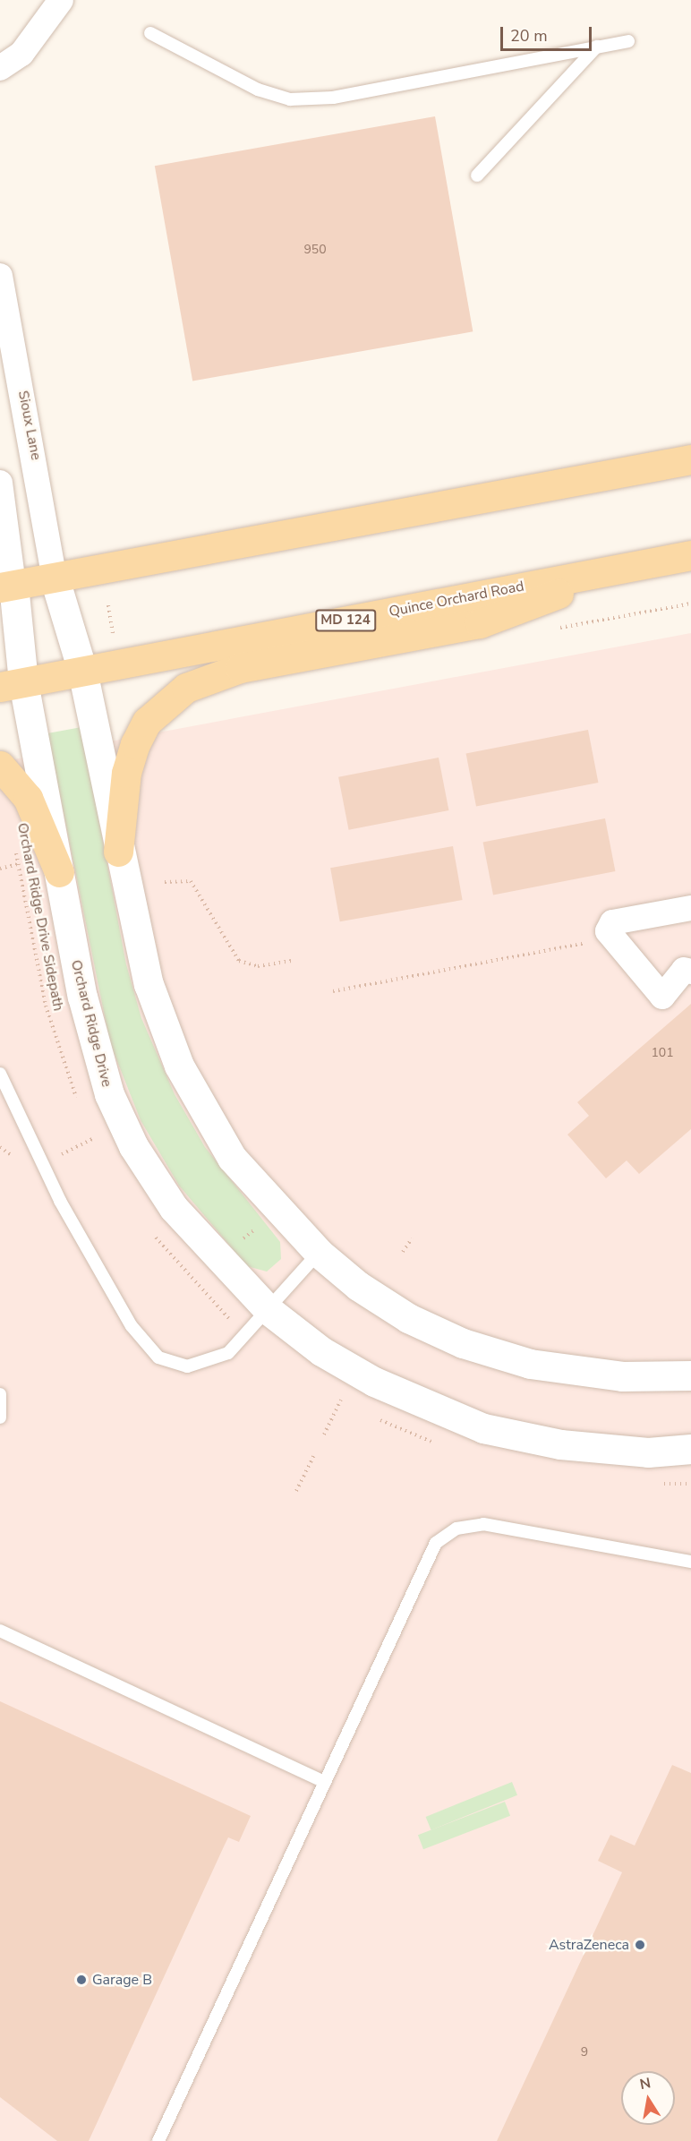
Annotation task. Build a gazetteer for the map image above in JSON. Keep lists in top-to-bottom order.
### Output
{
  "streets": {
    "main road": ["Quince Orchard Road", "MD 124"],
    "street": ["Sioux Lane", "Orchard Ridge Drive"],
    "path": ["Orchard Ridge Drive Sidepath"]
  },
  "crossings": [
    ["Quince Orchard Road", "Orchard Ridge Drive"]
  ],
  "places": ["AstraZeneca", "Garage B"],
  "house_numbers": ["950", "101", "9"],
  "scale_bar": "20 m",
  "north": "top"
}
